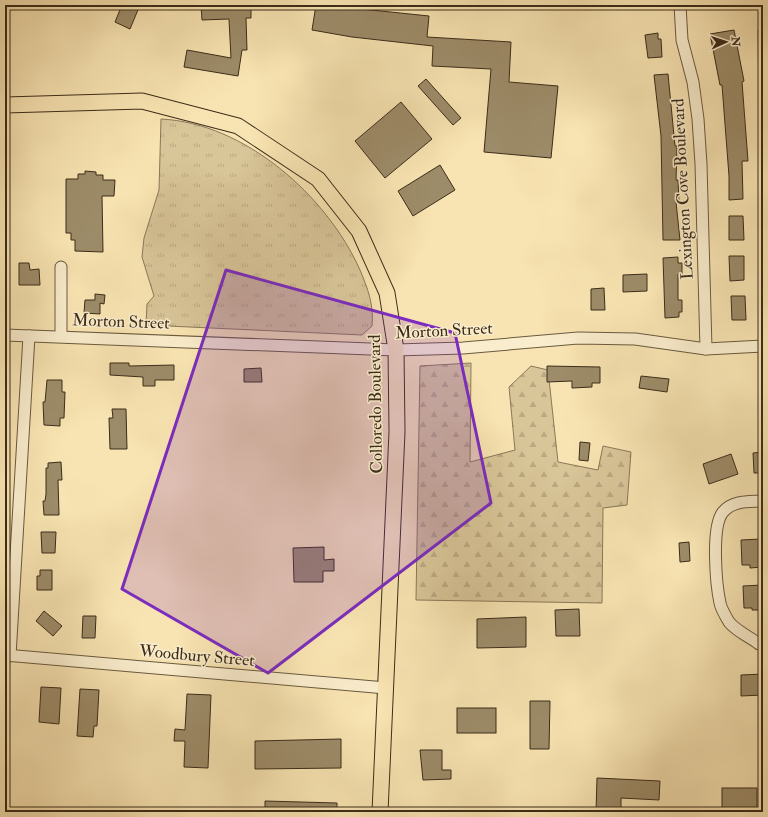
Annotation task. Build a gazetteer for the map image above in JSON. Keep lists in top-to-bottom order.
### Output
{
  "streets": {
    "highway": ["Colloredo Boulevard"],
    "street": ["Lexington Cove Boulevard", "Morton Street", "Woodbury Street"]
  },
  "crossings": [
    ["Lexington Cove Boulevard", "Morton Street"],
    ["Morton Street", "Colloredo Boulevard"],
    ["Colloredo Boulevard", "Woodbury Street"]
  ],
  "north": "right"
}
